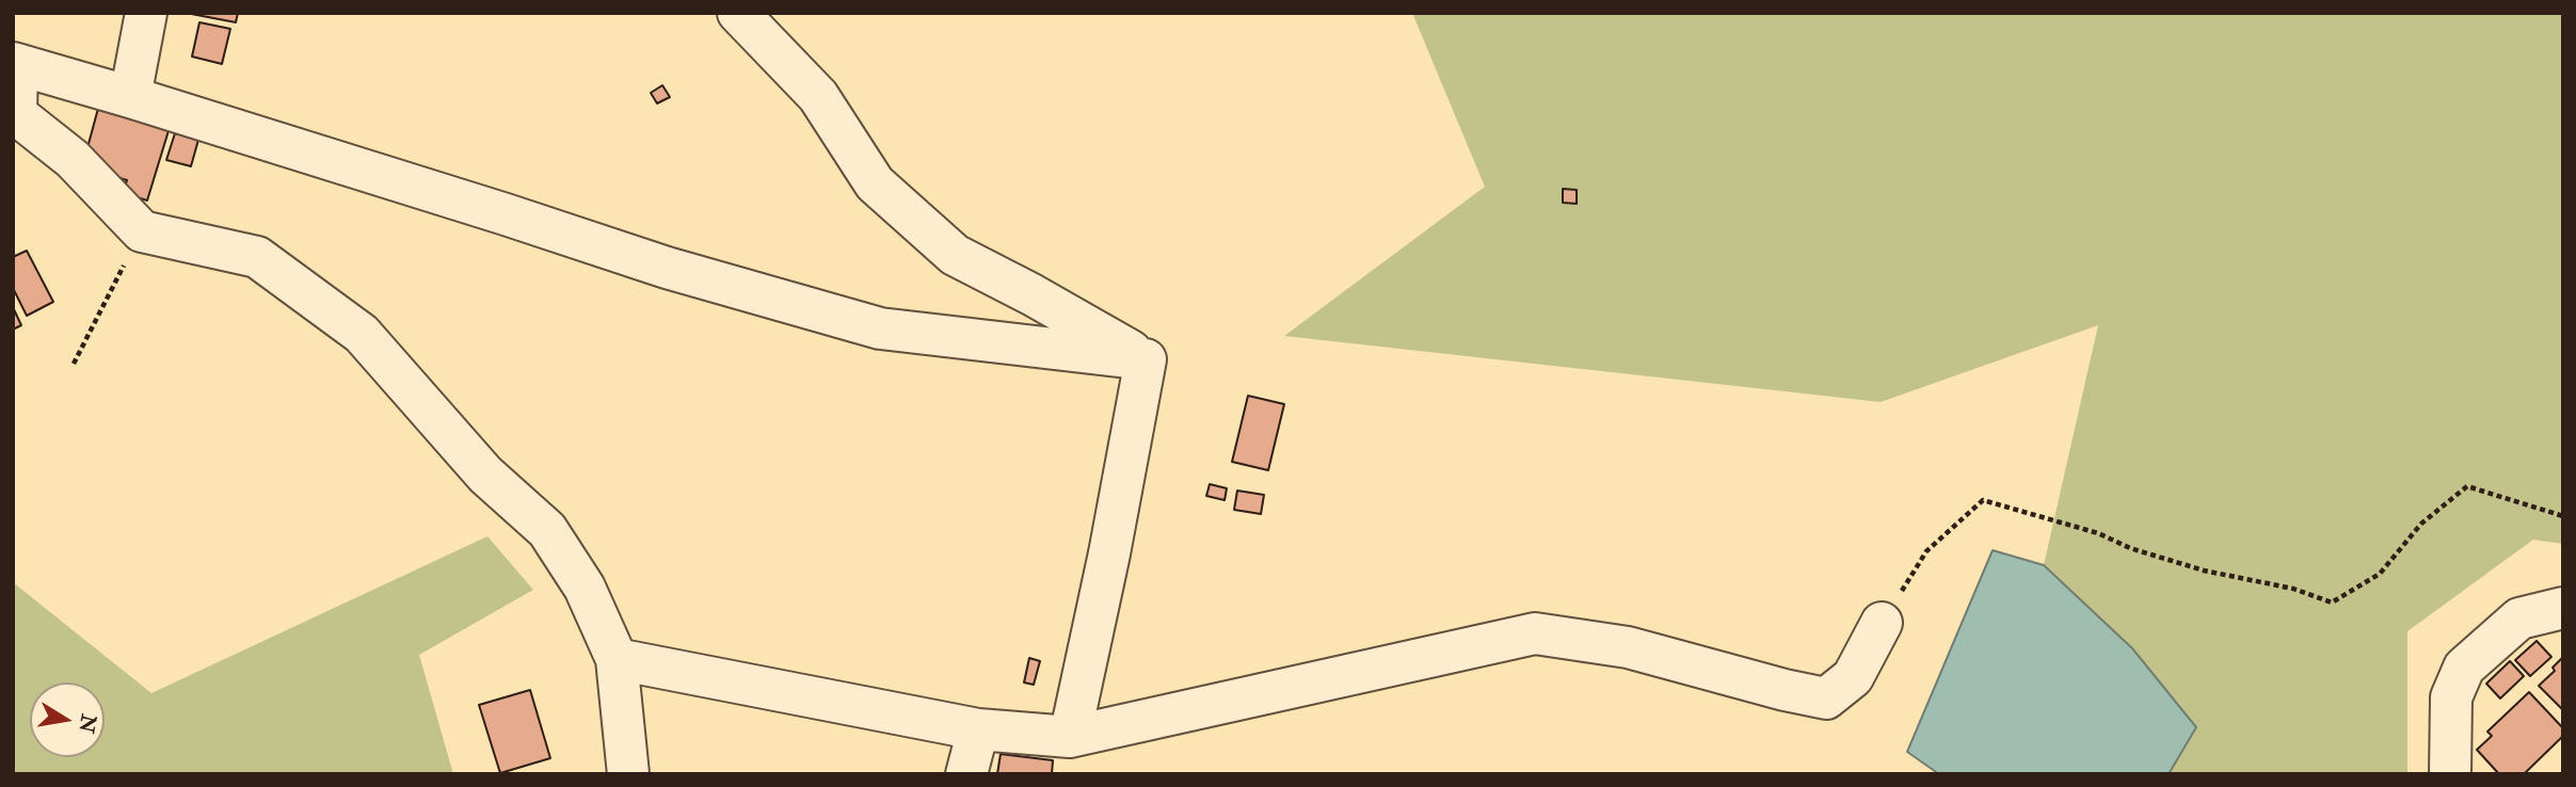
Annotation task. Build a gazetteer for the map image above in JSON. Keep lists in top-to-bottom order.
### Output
{
  "north": "right"
}
